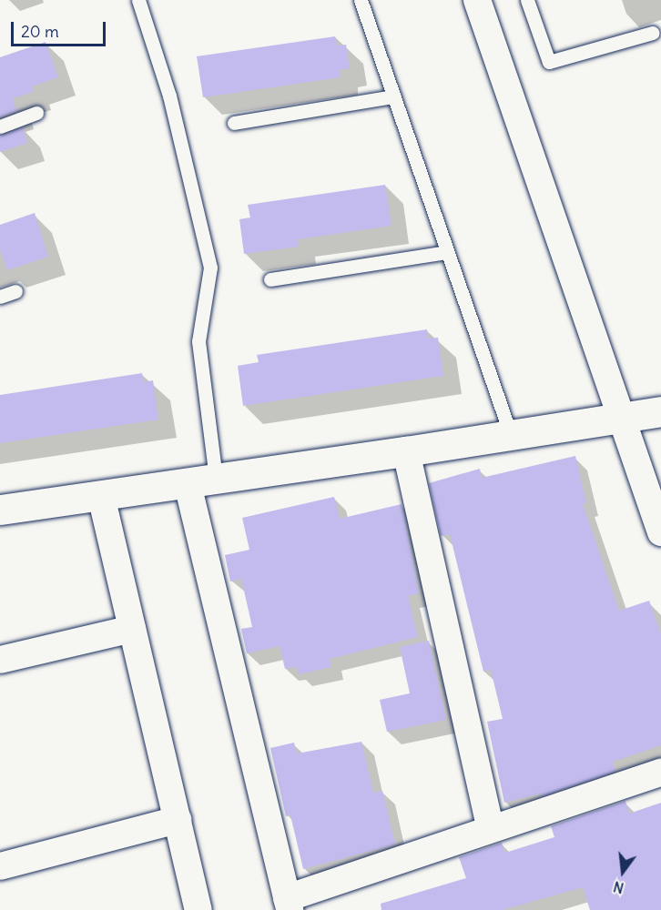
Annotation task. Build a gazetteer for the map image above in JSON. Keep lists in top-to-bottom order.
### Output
{
  "scale_bar": "20 m",
  "north": "bottom"
}
